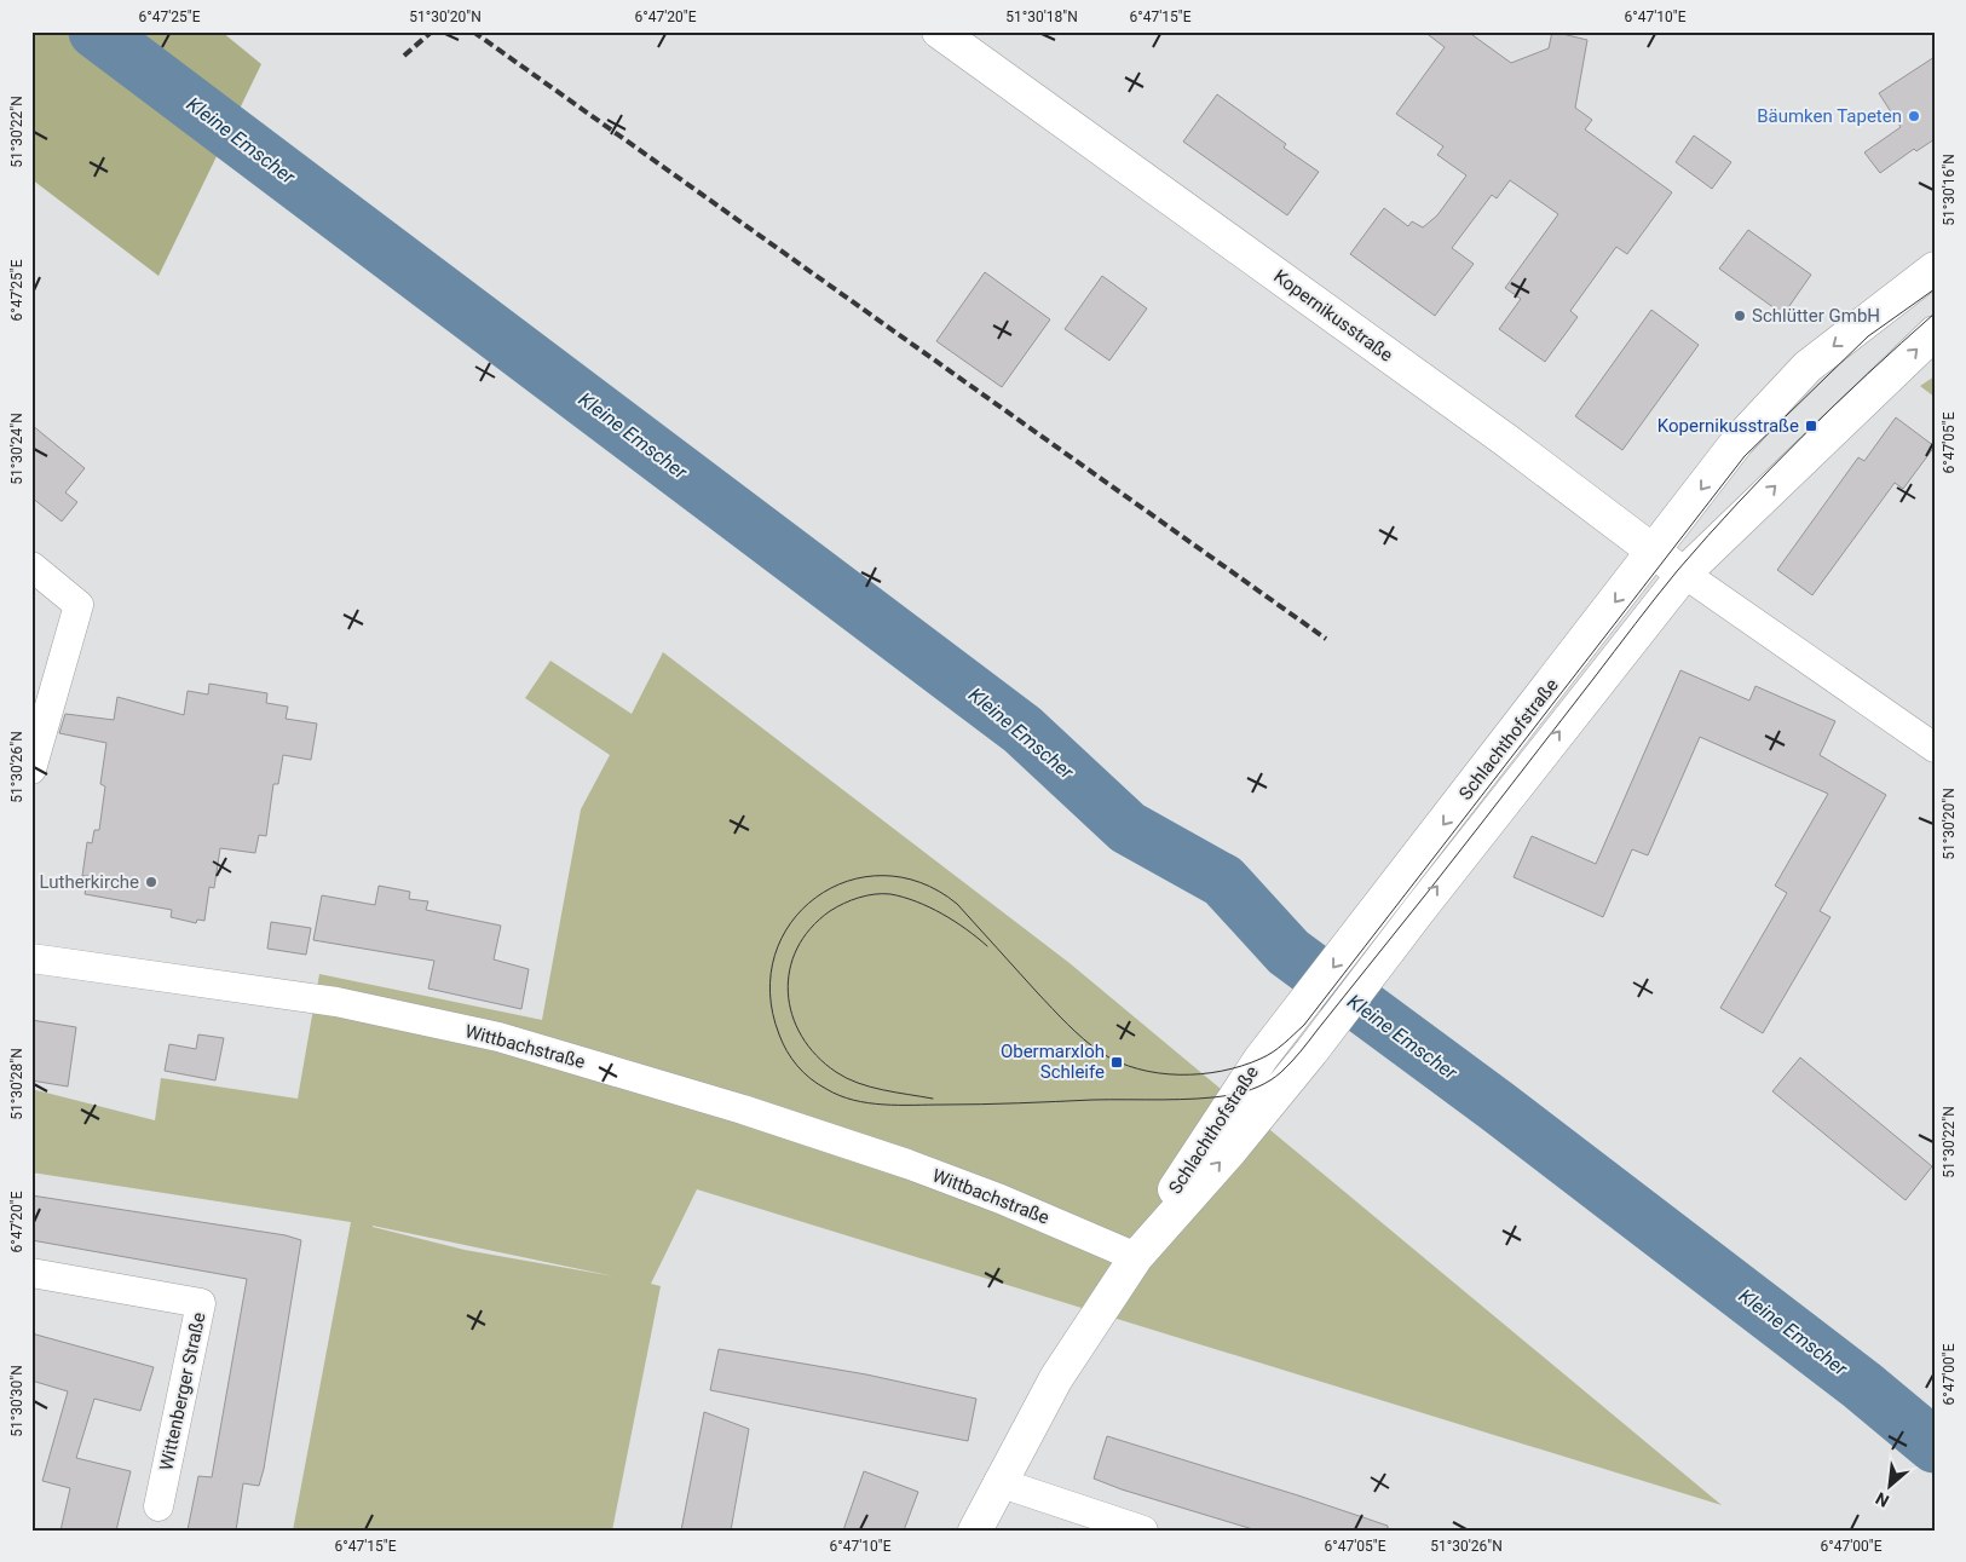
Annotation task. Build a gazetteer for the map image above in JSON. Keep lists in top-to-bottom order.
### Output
{
  "streets": {
    "street": [
      "Kopernikusstraße",
      "Schlachthofstraße",
      "Wittbachstraße",
      "Wittenberger Straße"
    ]
  },
  "crossings": [
    ["Kopernikusstraße", "Schlachthofstraße"],
    ["Schlachthofstraße", "Wittbachstraße"]
  ],
  "water": ["Kleine Emscher"],
  "places": {
    "other": ["Bäumken Tapeten", "Schlütter GmbH", "Lutherkirche"],
    "transit": ["Kopernikusstraße", "Obermarxloh Schleife"]
  },
  "north": "bottom left",
  "coordinates": [
    "6°47'25\"E",
    "51°30'20\"N",
    "6°47'20\"E",
    "51°30'18\"N",
    "6°47'15\"E",
    "6°47'10\"E",
    "51°30'22\"N",
    "51°30'16\"N",
    "6°47'05\"E",
    "51°30'24\"N",
    "51°30'26\"N",
    "51°30'28\"N",
    "6°47'00\"E",
    "51°30'30\"N"
  ]
}
